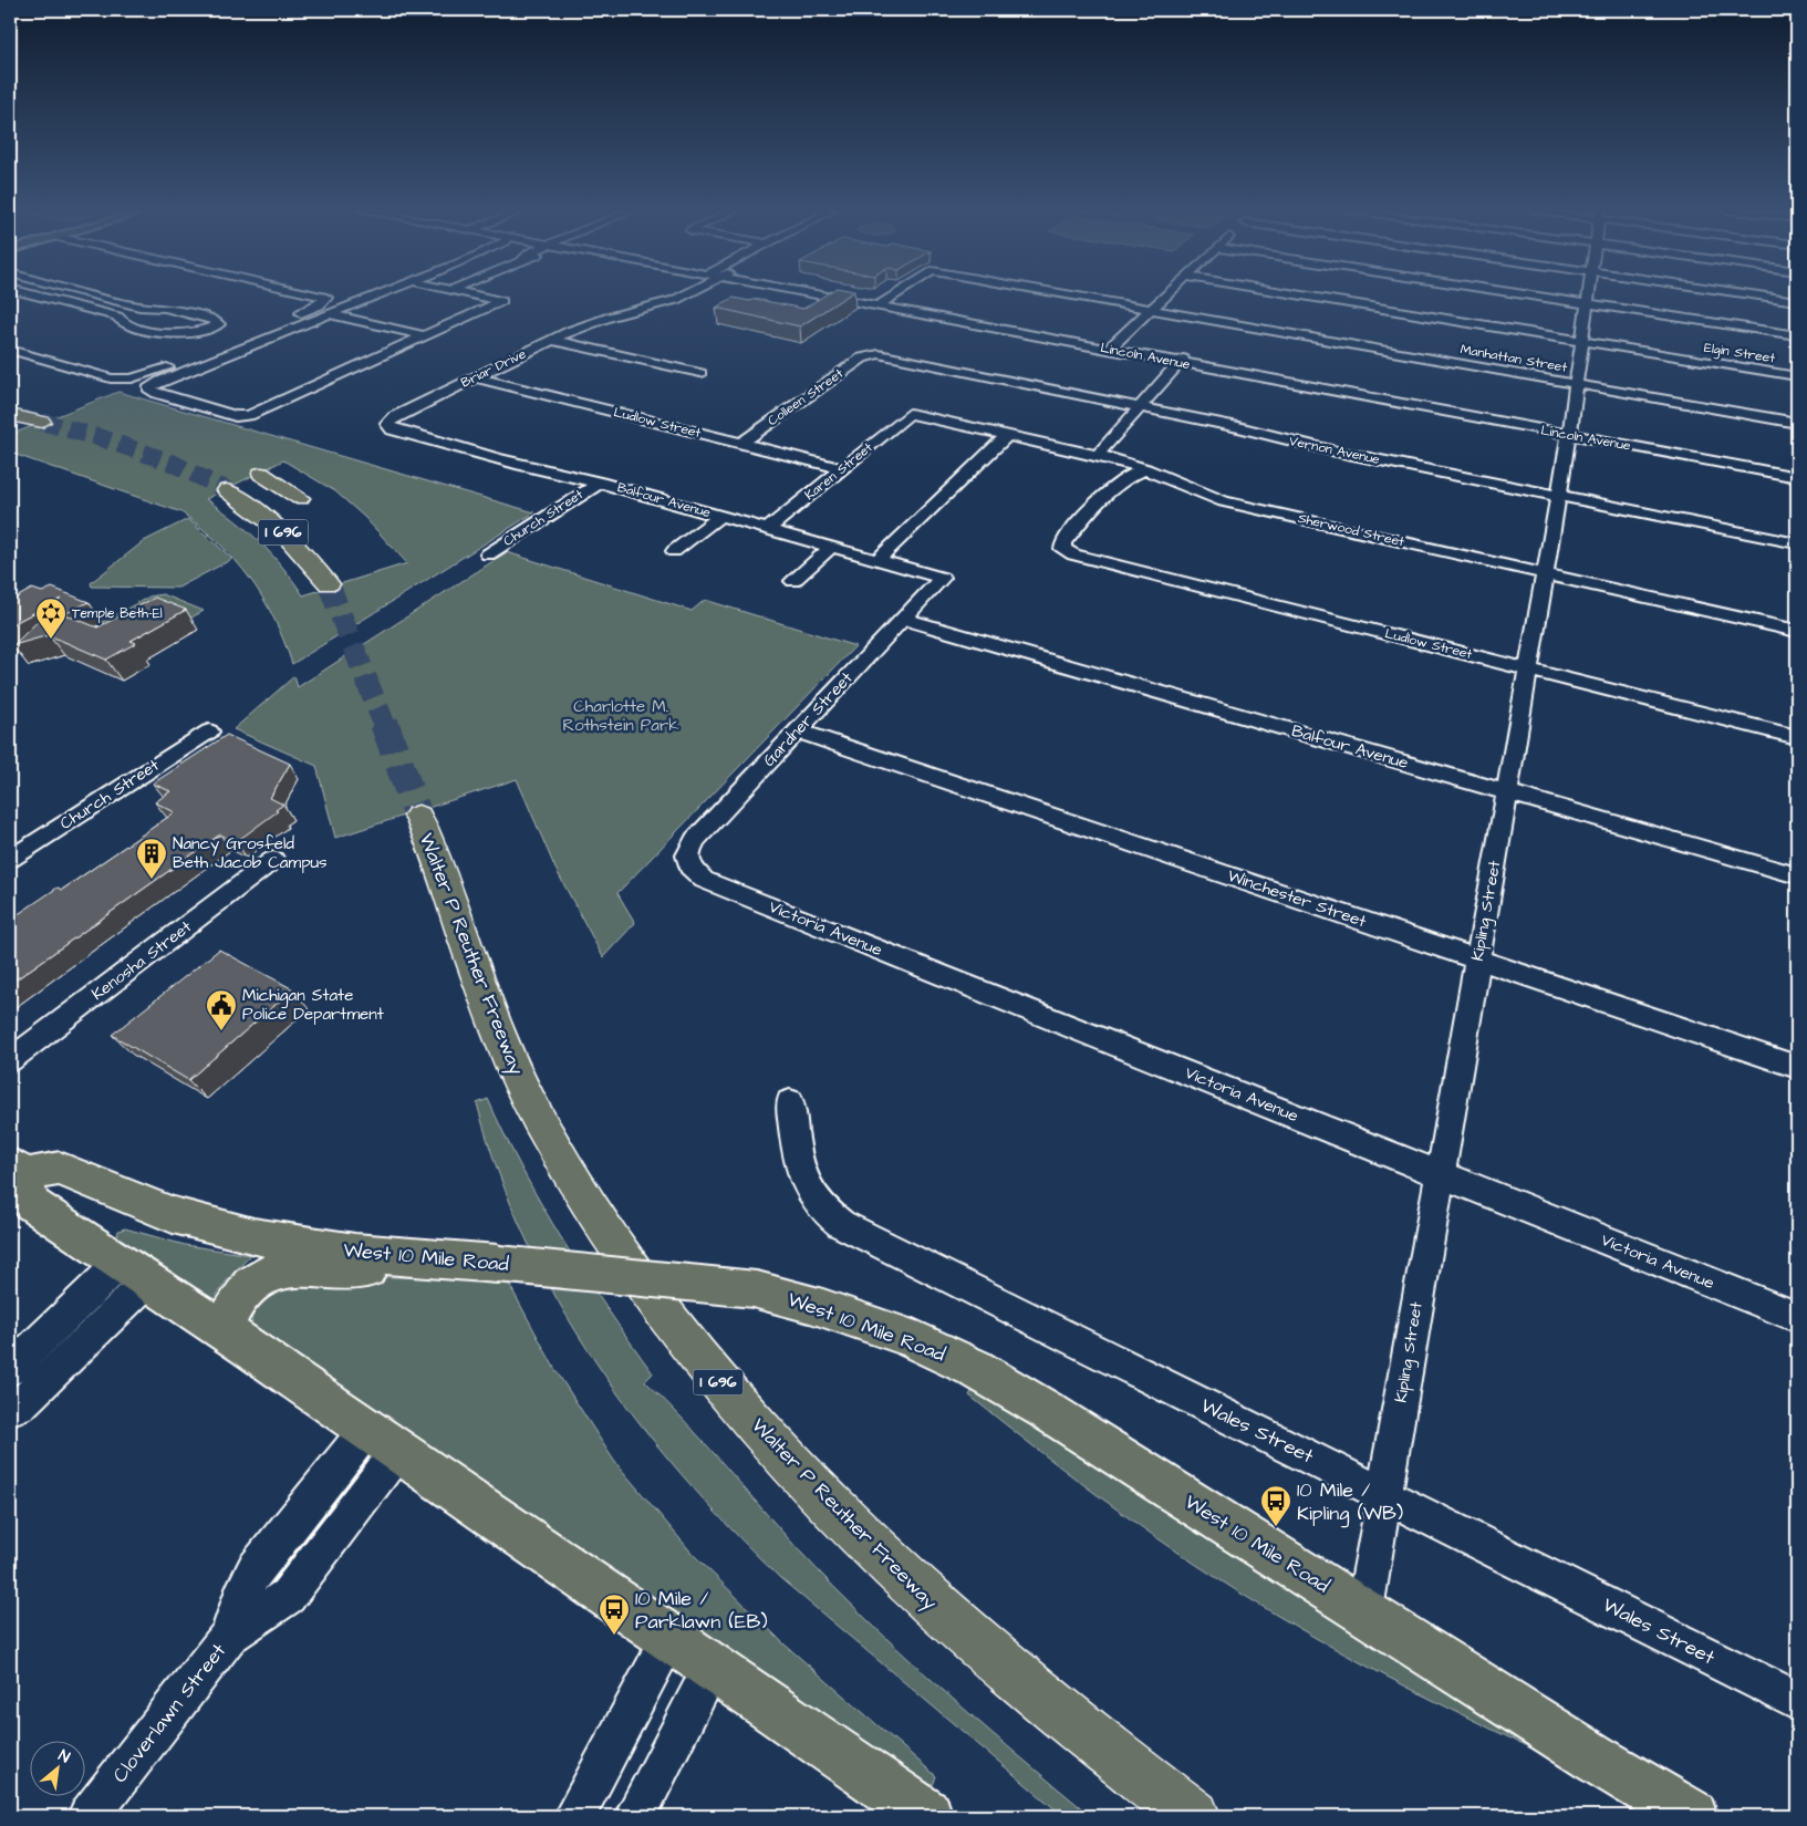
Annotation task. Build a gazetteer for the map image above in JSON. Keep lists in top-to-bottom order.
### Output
{
  "streets": {
    "highway": ["I 696", "Walter P Reuther Freeway"],
    "main road": ["West 10 Mile Road"],
    "street": [
      "Elgin Street",
      "Lincoln Avenue",
      "Manhattan Street",
      "Briar Drive",
      "Colleen Street",
      "Ludlow Street",
      "Vernon Avenue",
      "Karen Street",
      "Balfour Avenue",
      "Church Street",
      "Sherwood Street",
      "Gardner Street",
      "Winchester Street",
      "Kipling Street",
      "Victoria Avenue",
      "Kenosha Street",
      "Wales Street",
      "Cloverlawn Street"
    ]
  },
  "crossings": [
    ["Elgin Street", "Kipling Street"],
    ["Lincoln Avenue", "Manhattan Street"],
    ["Lincoln Avenue", "Kipling Street"],
    ["Manhattan Street", "Kipling Street"],
    ["Briar Drive", "Ludlow Street"],
    ["Briar Drive", "Balfour Avenue"],
    ["Colleen Street", "Ludlow Street"],
    ["Colleen Street", "Vernon Avenue"],
    ["Ludlow Street", "Karen Street"],
    ["Ludlow Street", "Sherwood Street"],
    ["Ludlow Street", "Kipling Street"],
    ["Vernon Avenue", "Kipling Street"],
    ["Karen Street", "Balfour Avenue"],
    ["Karen Street", "Sherwood Street"],
    ["Balfour Avenue", "Church Street"],
    ["Balfour Avenue", "Gardner Street"],
    ["Balfour Avenue", "Kipling Street"],
    ["Sherwood Street", "Kipling Street"],
    ["Gardner Street", "Winchester Street"],
    ["Gardner Street", "Victoria Avenue"],
    ["Winchester Street", "Kipling Street"],
    ["Kipling Street", "Victoria Avenue"],
    ["Kipling Street", "West 10 Mile Road"],
    ["Kipling Street", "Wales Street"],
    ["West 10 Mile Road", "Cloverlawn Street"]
  ],
  "parks": ["Charlotte M. Rothstein Park"],
  "places": {
    "synagogue": ["Temple Beth-El"],
    "building": ["Nancy Grosfeld Beth Jacob Campus"],
    "public building": ["Michigan State Police Department"],
    "bus stop": ["10 Mile / Kipling (WB)", "10 Mile / Parklawn (EB)"]
  },
  "north": "top right"
}
